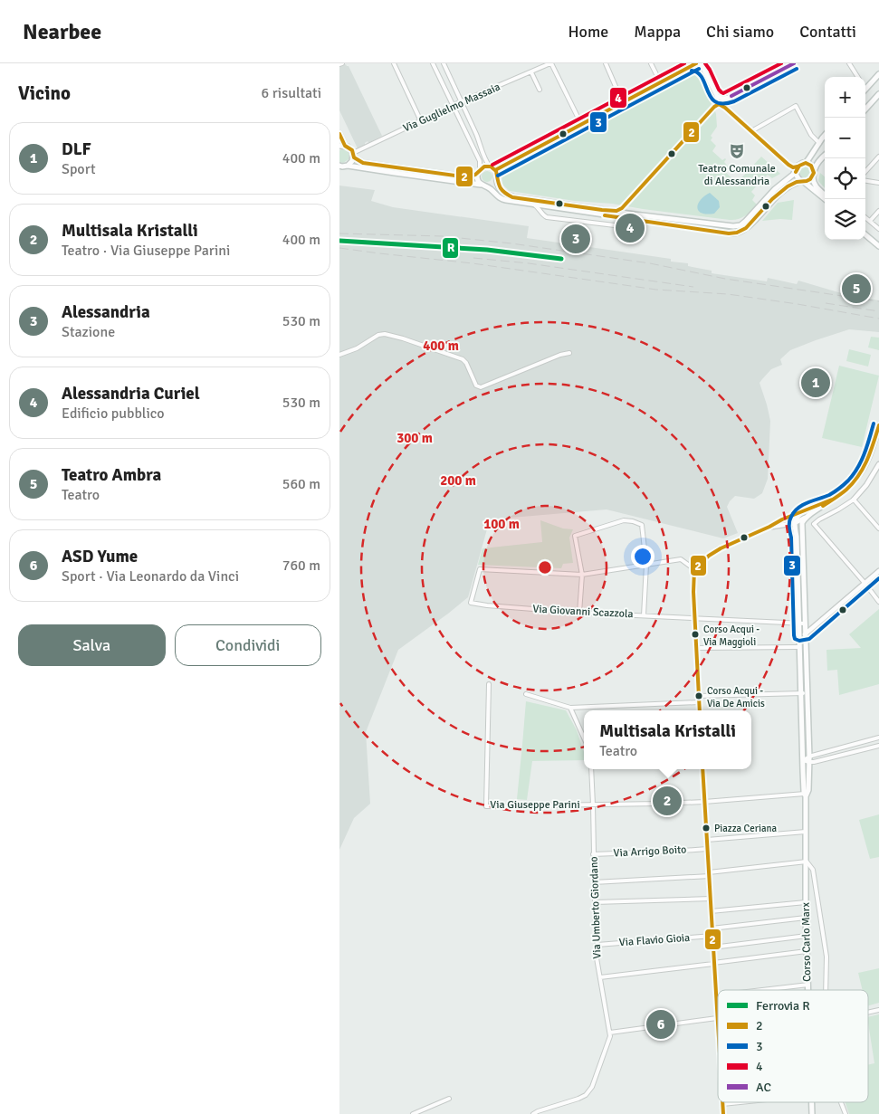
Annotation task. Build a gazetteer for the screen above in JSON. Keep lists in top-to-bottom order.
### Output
{
  "streets": {
    "main road": ["Corso Carlo Marx"],
    "street": [
      "Via Guglielmo Massaia",
      "Via Giovanni Scazzola",
      "Via Giuseppe Parini",
      "Via Arrigo Boito",
      "Via Umberto Giordano",
      "Via Flavio Gioia"
    ]
  },
  "crossings": [
    ["Via Giovanni Scazzola", "Corso Carlo Marx"],
    ["Via Giuseppe Parini", "Via Umberto Giordano"],
    ["Via Giuseppe Parini", "Corso Carlo Marx"],
    ["Via Arrigo Boito", "Via Umberto Giordano"],
    ["Via Umberto Giordano", "Via Flavio Gioia"]
  ],
  "places": {
    "theatre": ["Teatro Comunale di Alessandria"],
    "other": ["Corso Acqui - Via Maggioli", "Corso Acqui - Via De Amicis", "Piazza Ceriana"]
  },
  "lines": [
    "transit line 2",
    "transit line 4",
    "transit line AC",
    "transit line 3",
    "rail line R"
  ],
  "legend": [
    "Ferrovia R",
    "2",
    "3",
    "4",
    "AC"
  ],
  "page": {
    "header": "Nearbee",
    "nav": [
      "Home",
      "Mappa",
      "Chi siamo",
      "Contatti"
    ],
    "heading": ["Vicino", "6 risultati"],
    "map_buttons": ["+", "−"],
    "list": [
      {
        "mark": "1",
        "name": "DLF",
        "note": "Sport",
        "value": "400 m"
      },
      {
        "mark": "2",
        "name": "Multisala Kristalli",
        "note": "Teatro · Via Giuseppe Parini",
        "value": "400 m"
      },
      {
        "mark": "3",
        "name": "Alessandria",
        "note": "Stazione",
        "value": "530 m"
      },
      {
        "mark": "4",
        "name": "Alessandria Curiel",
        "note": "Edificio pubblico",
        "value": "530 m"
      },
      {
        "mark": "5",
        "name": "Teatro Ambra",
        "note": "Teatro",
        "value": "560 m"
      },
      {
        "mark": "6",
        "name": "ASD Yume",
        "note": "Sport · Via Leonardo da Vinci",
        "value": "760 m"
      }
    ],
    "pins": [
      "4",
      "3",
      "5",
      "1",
      "2",
      "6"
    ],
    "buttons": ["Salva", "Condividi"],
    "popup": ["Multisala Kristalli", "Teatro"]
  },
  "rings": [
    "400 m",
    "300 m",
    "200 m",
    "100 m"
  ]
}
